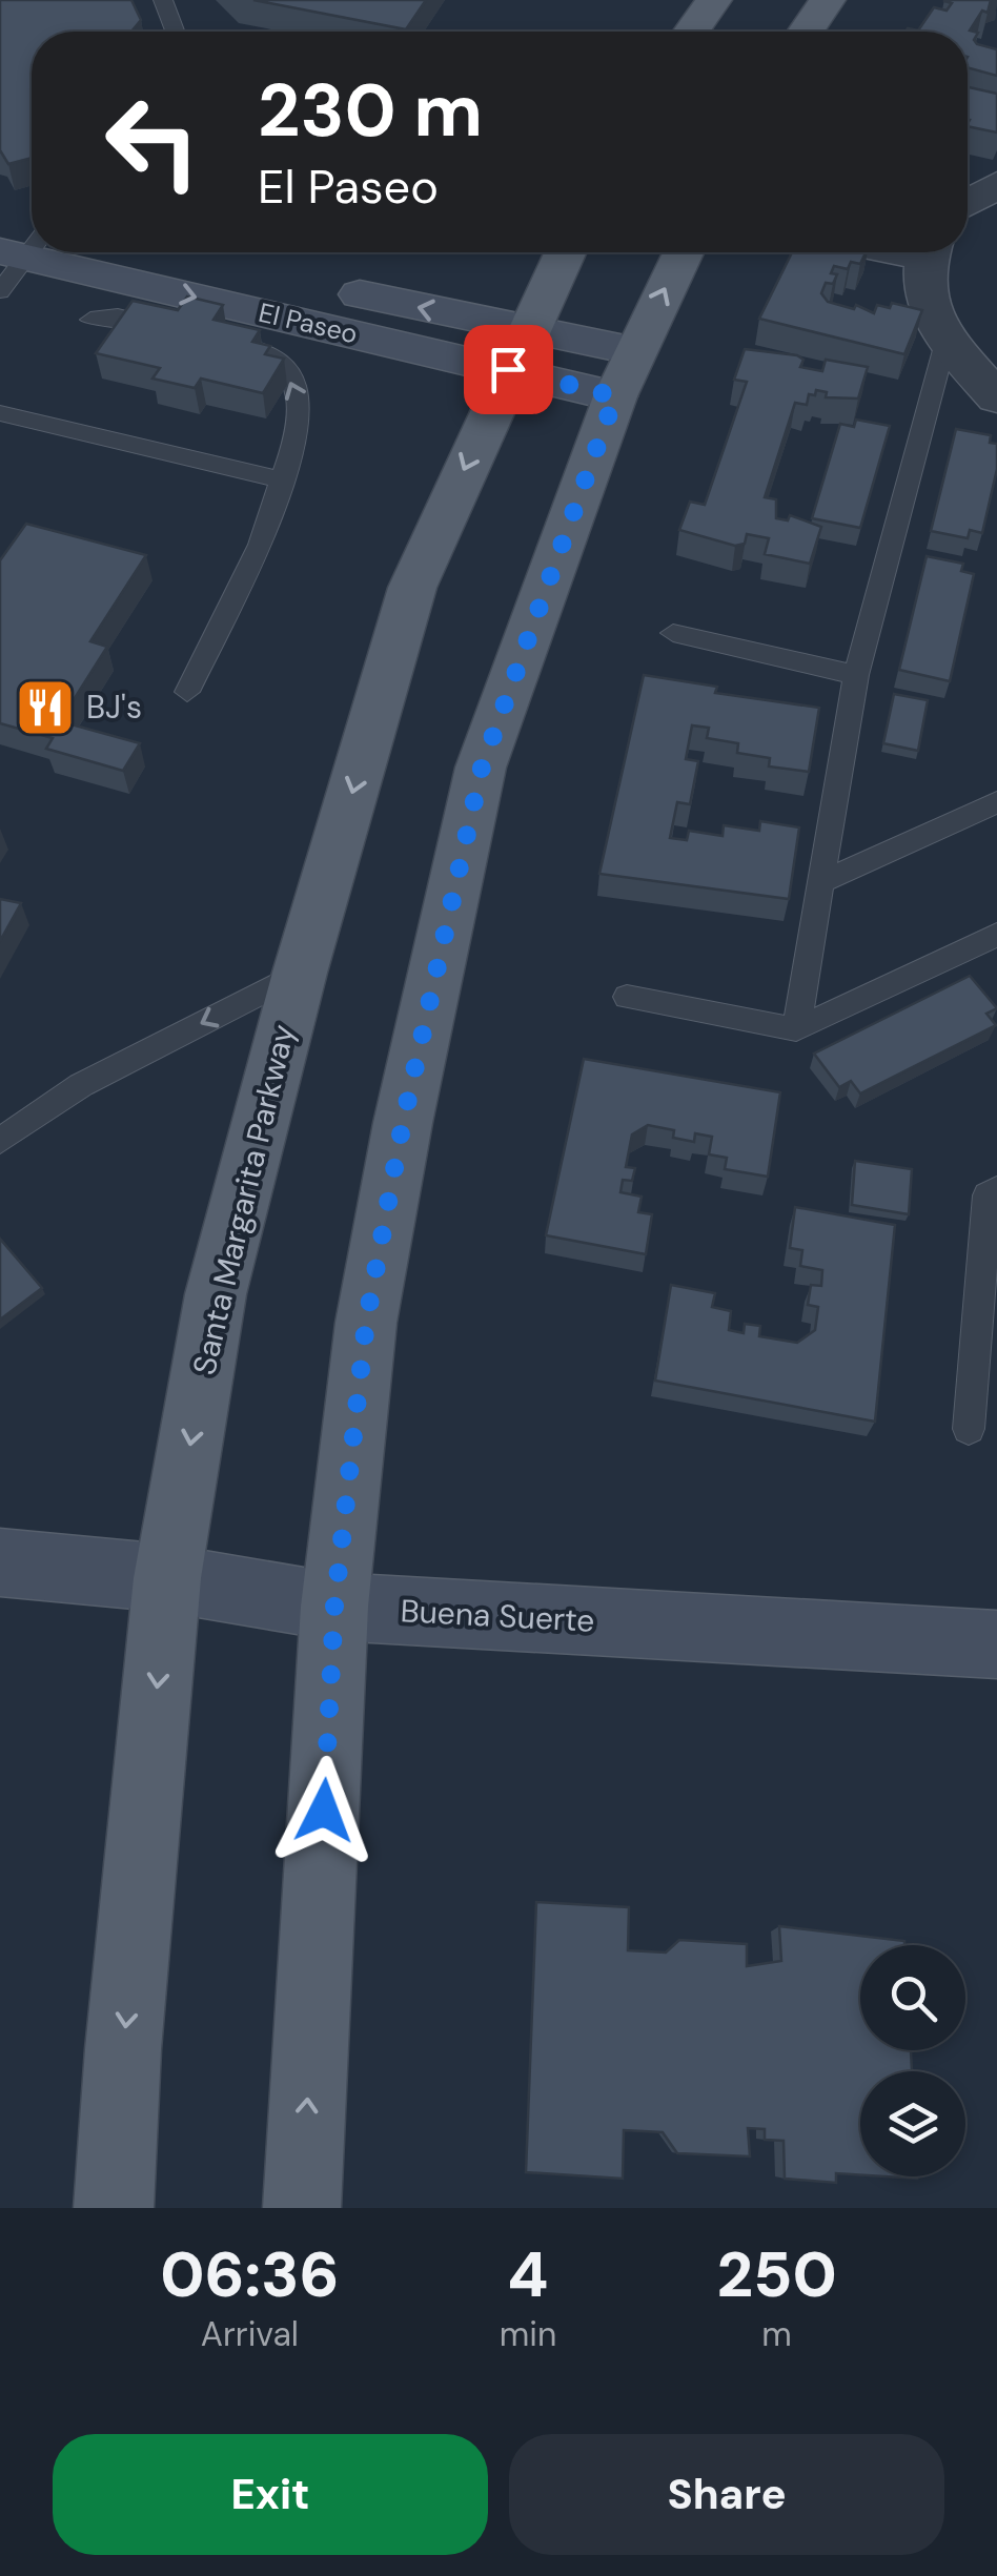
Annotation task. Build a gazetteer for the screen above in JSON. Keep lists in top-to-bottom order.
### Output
{
  "streets": {
    "main road": ["Santa Margarita Parkway"],
    "street": ["El Paseo", "Buena Suerte"]
  },
  "crossings": [
    ["El Paseo", "Santa Margarita Parkway"],
    ["Santa Margarita Parkway", "Buena Suerte"]
  ],
  "places": {
    "restaurant": ["BJ's"]
  },
  "page": {
    "turn": ["230 m", "El Paseo"],
    "eta": [
      "06:36",
      "Arrival",
      "4",
      "min",
      "250",
      "m"
    ],
    "buttons": ["Exit", "Share"]
  }
}
